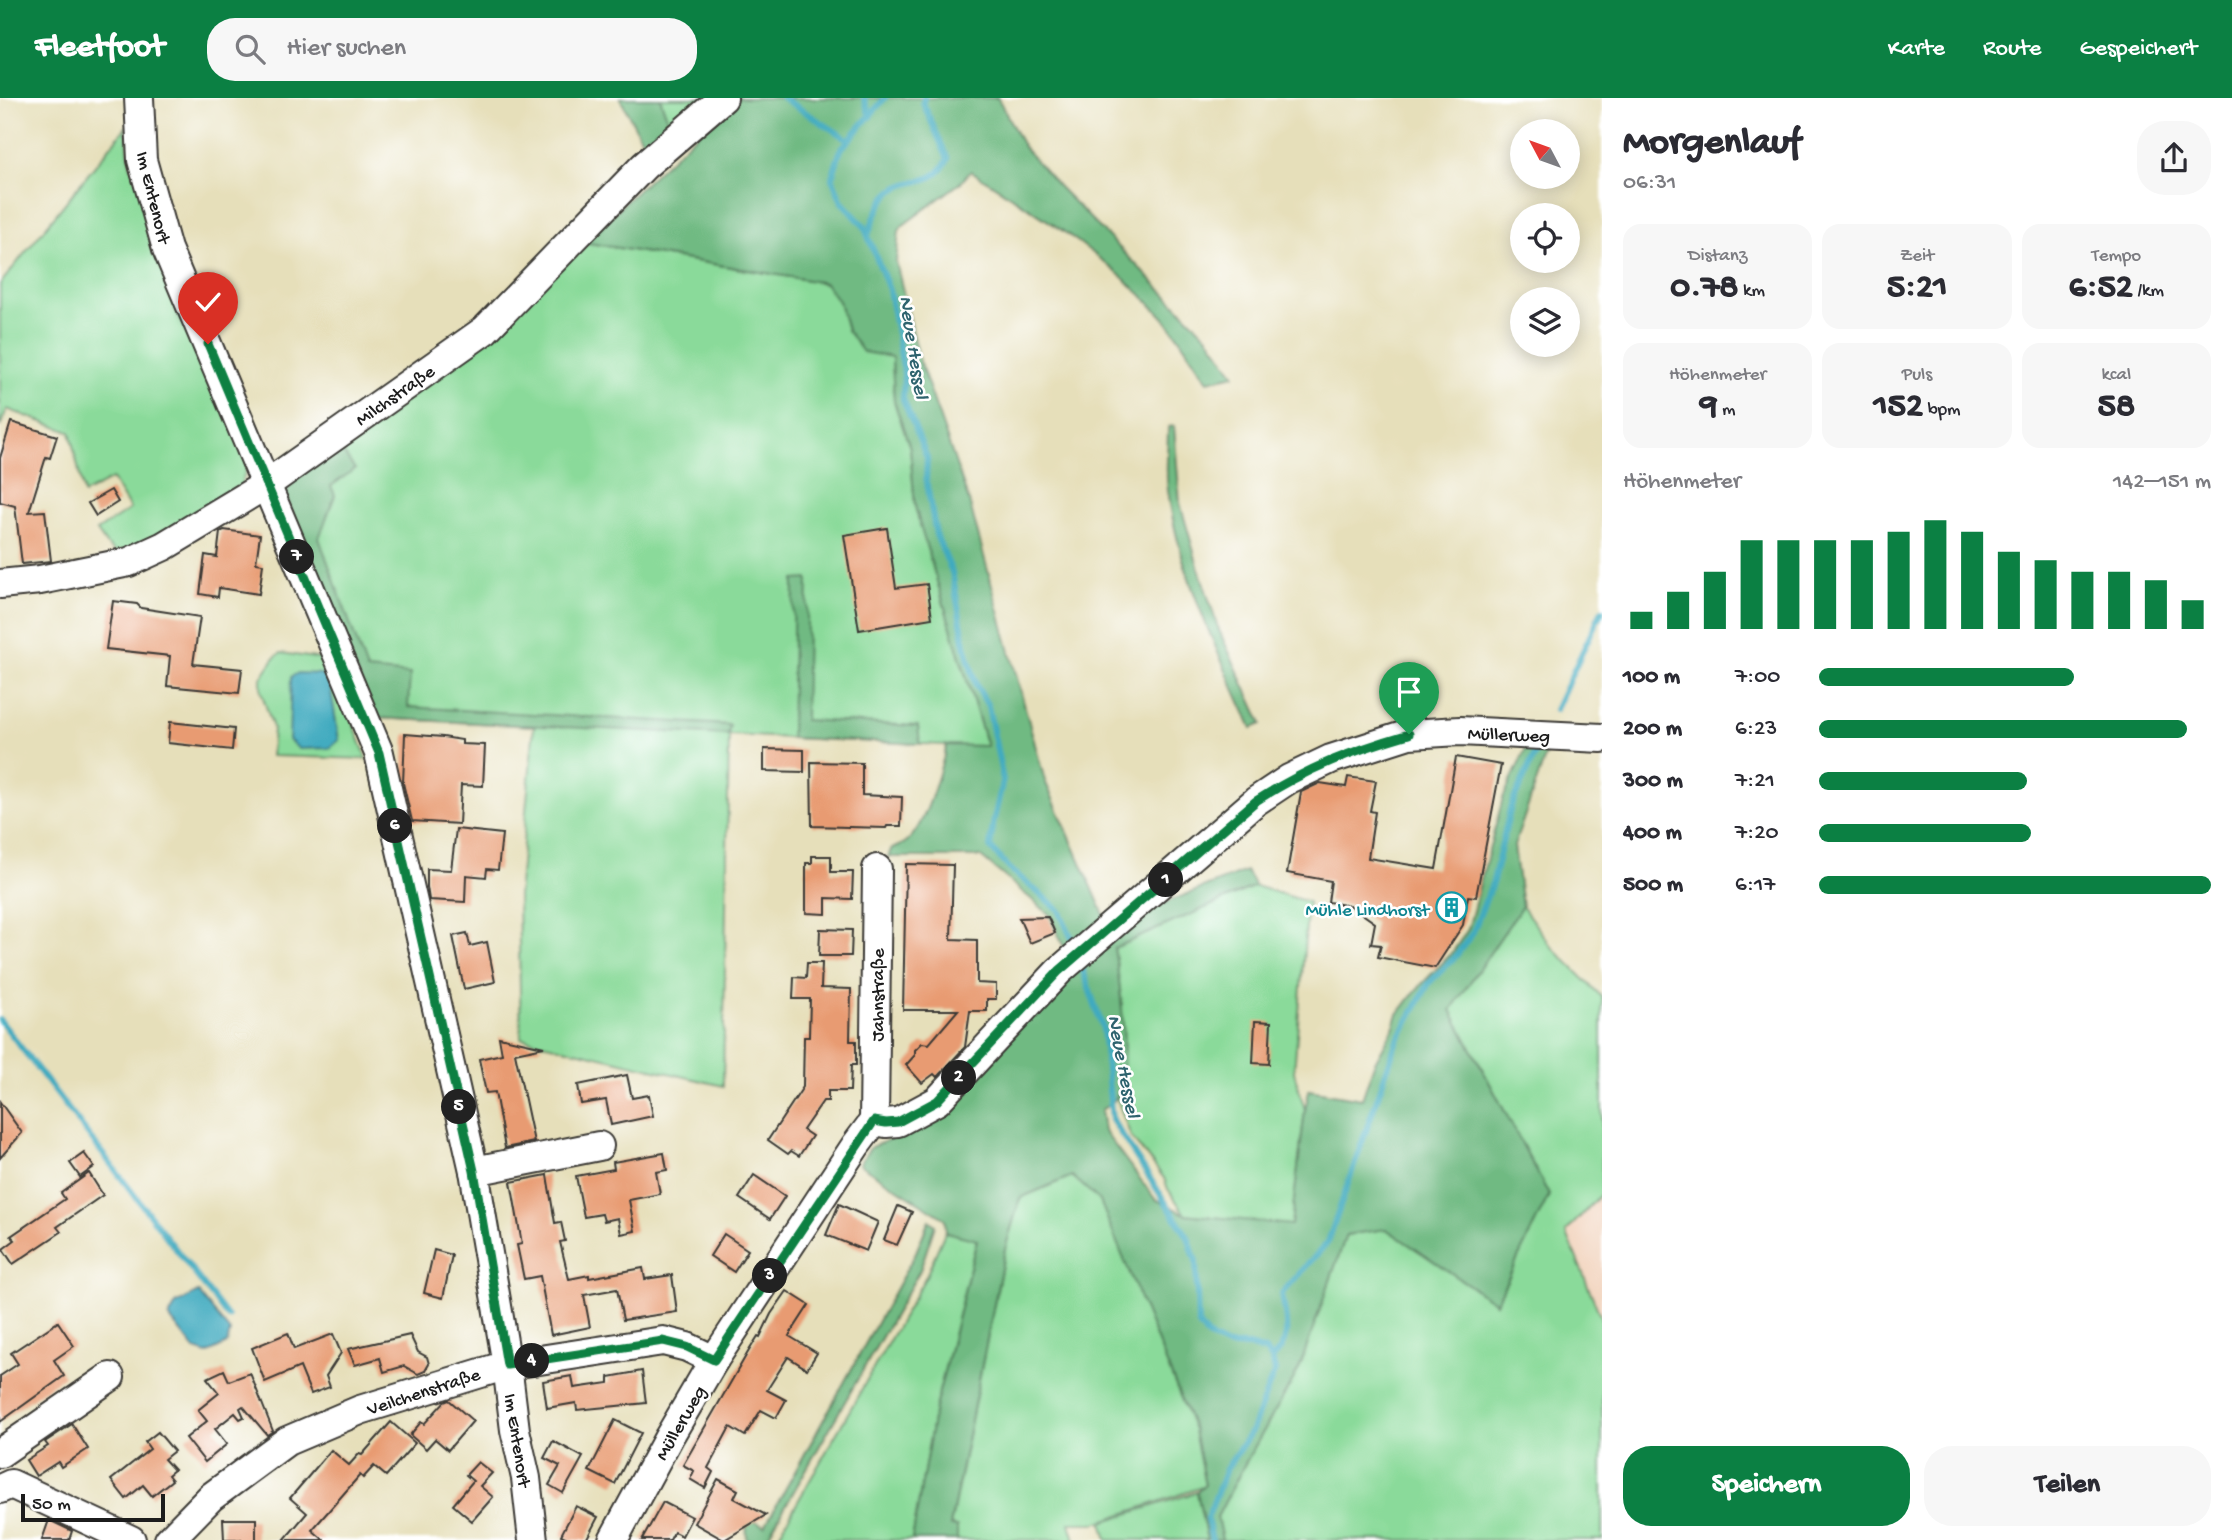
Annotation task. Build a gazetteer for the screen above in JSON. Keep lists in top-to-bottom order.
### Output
{
  "streets": {
    "street": [
      "Im Entenort",
      "Milchstraße",
      "Müllerweg",
      "Jahnstraße",
      "Veilchenstraße"
    ]
  },
  "crossings": [
    ["Im Entenort", "Milchstraße"],
    ["Im Entenort", "Veilchenstraße"],
    ["Müllerweg", "Jahnstraße"],
    ["Müllerweg", "Veilchenstraße"]
  ],
  "water": ["Neue Hessel"],
  "places": {
    "building": ["Mühle Lindhorst"]
  },
  "scale_bar": "50 m",
  "north": "top left",
  "page": {
    "header": "Fleetfoot",
    "search": "Hier suchen",
    "nav": ["Karte", "Route", "Gespeichert"],
    "heading": ["Morgenlauf", "06:31"],
    "stats": [
      ["Distanz", "0.78 km"],
      ["Zeit", "5:21"],
      ["Tempo", "6:52 /km"],
      ["Höhenmeter", "9 m"],
      ["Puls", "152 bpm"],
      ["kcal", "58"]
    ],
    "chart": ["Höhenmeter", "142–151 m"],
    "pins": [
      "7",
      "6",
      "1",
      "2",
      "5",
      "3",
      "4"
    ],
    "list": [
      {
        "name": "100 m",
        "note": "7:00"
      },
      {
        "name": "200 m",
        "note": "6:23"
      },
      {
        "name": "300 m",
        "note": "7:21"
      },
      {
        "name": "400 m",
        "note": "7:20"
      },
      {
        "name": "500 m",
        "note": "6:17"
      }
    ],
    "buttons": ["Speichern", "Teilen"],
    "scale": "50 m"
  }
}
